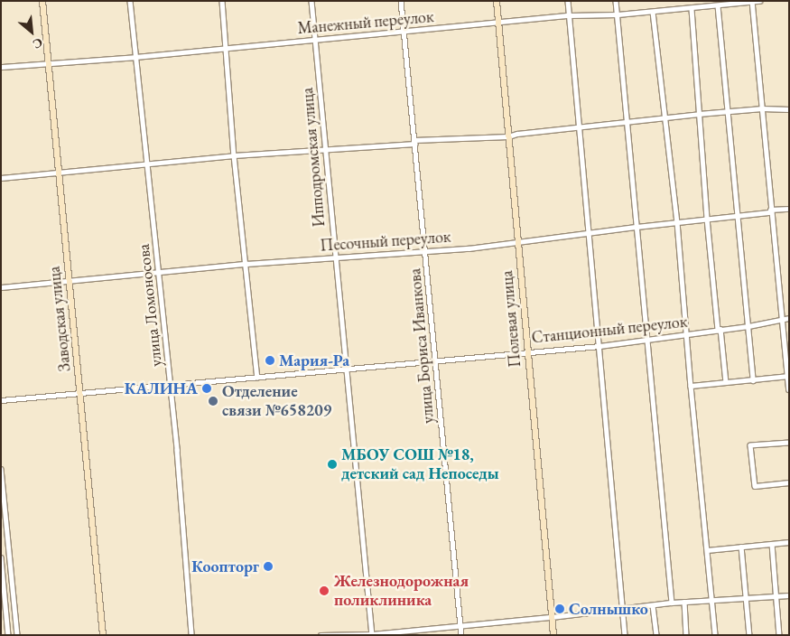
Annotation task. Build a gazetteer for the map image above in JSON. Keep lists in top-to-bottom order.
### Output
{
  "streets": {
    "street": [
      "Манежный переулок",
      "Ипподромская улица",
      "Песочный переулок",
      "улица Ломоносова",
      "Заводская улица",
      "Полевая улица",
      "Станционный переулок",
      "улица Бориса Иванкова"
    ]
  },
  "crossings": [
    ["Манежный переулок", "Ипподромская улица"],
    ["Манежный переулок", "улица Ломоносова"],
    ["Манежный переулок", "Заводская улица"],
    ["Манежный переулок", "Полевая улица"],
    ["Манежный переулок", "улица Бориса Иванкова"],
    ["Ипподромская улица", "Песочный переулок"],
    ["Ипподромская улица", "Станционный переулок"],
    ["Песочный переулок", "улица Ломоносова"],
    ["Песочный переулок", "Заводская улица"],
    ["Песочный переулок", "Полевая улица"],
    ["Песочный переулок", "улица Бориса Иванкова"],
    ["улица Ломоносова", "Станционный переулок"],
    ["Заводская улица", "Станционный переулок"],
    ["Полевая улица", "Станционный переулок"],
    ["Станционный переулок", "улица Бориса Иванкова"]
  ],
  "places": [
    "Мария-Ра",
    "КАЛИНА",
    "Отделение связи №658209",
    "МБОУ СОШ №18, детский сад Непоседы",
    "Коопторг",
    "Железнодорожная поликлиника",
    "Солнышко"
  ],
  "north": "bottom right"
}
